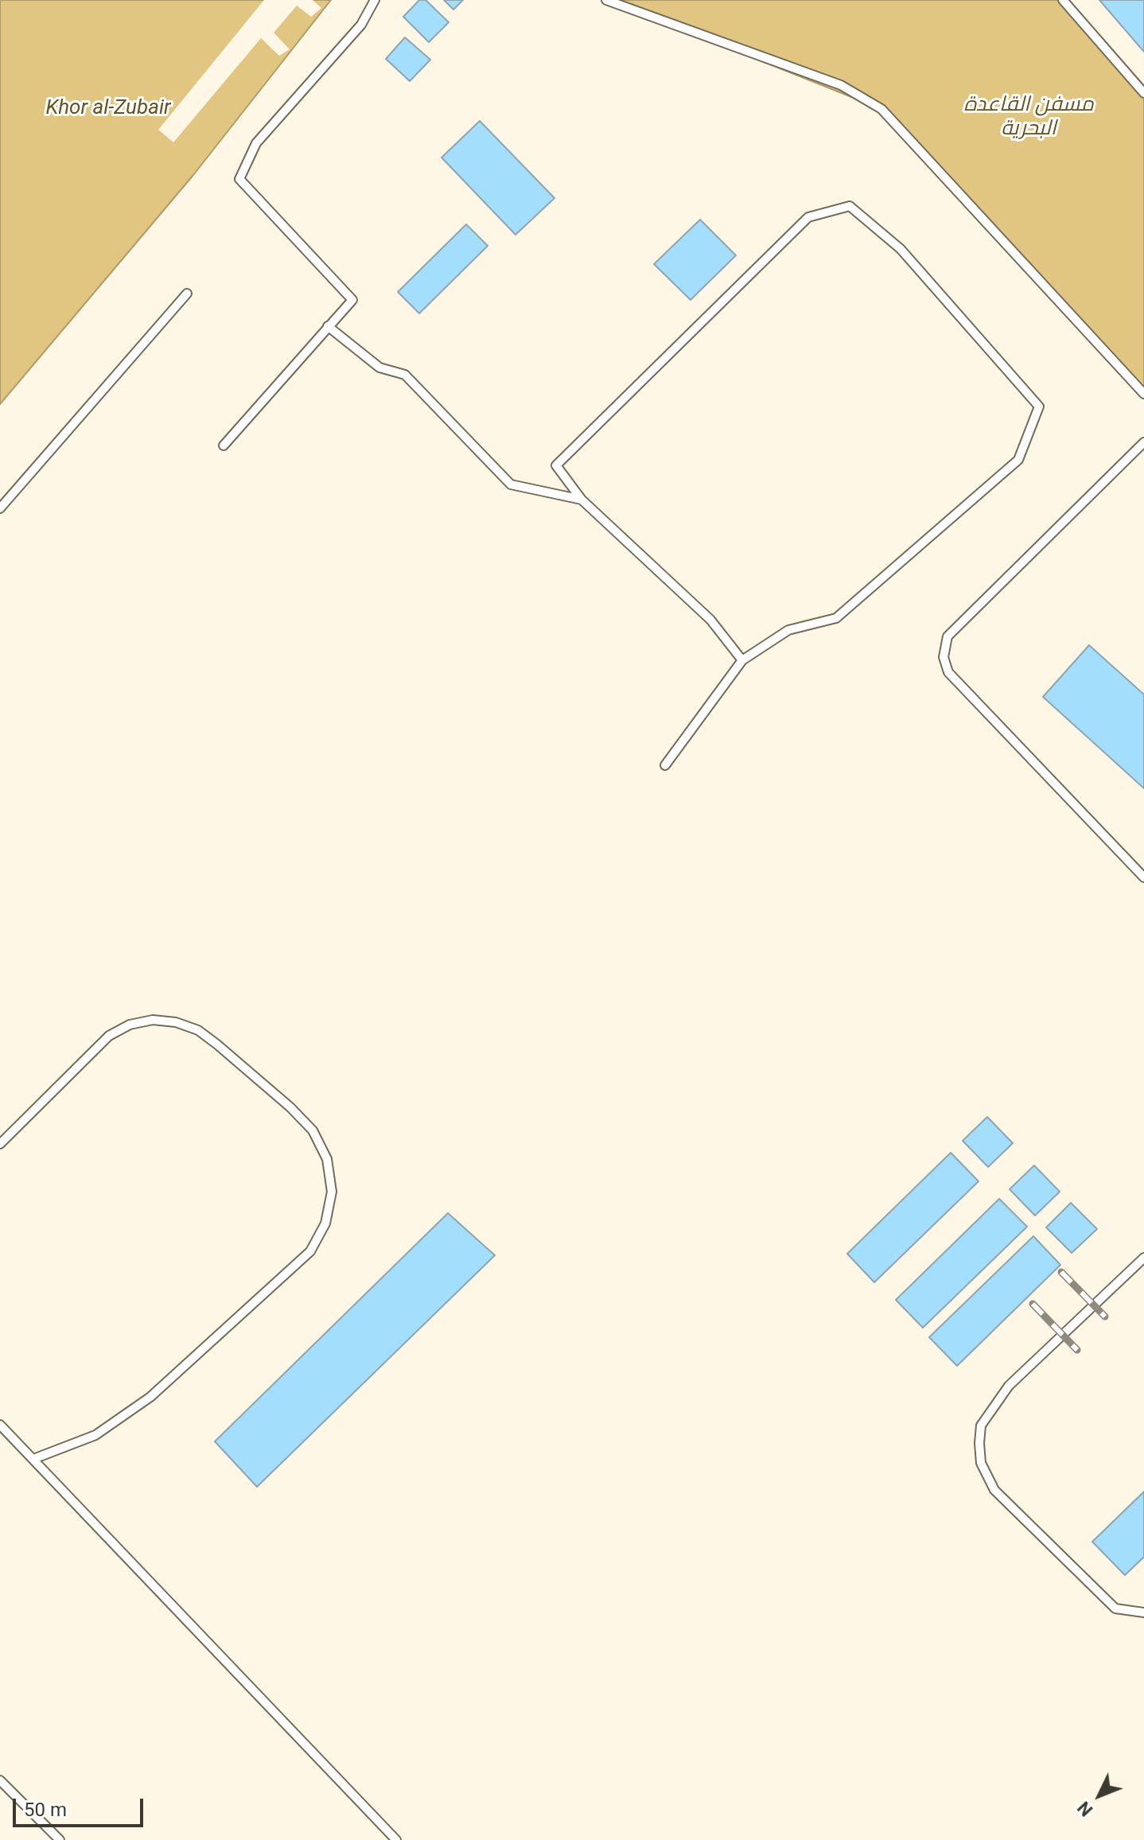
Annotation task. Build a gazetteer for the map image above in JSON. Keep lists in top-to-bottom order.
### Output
{
  "water": ["مسفن القاعدة البحرية", "Khor al-Zubair"],
  "scale_bar": "50 m",
  "north": "bottom left"
}
